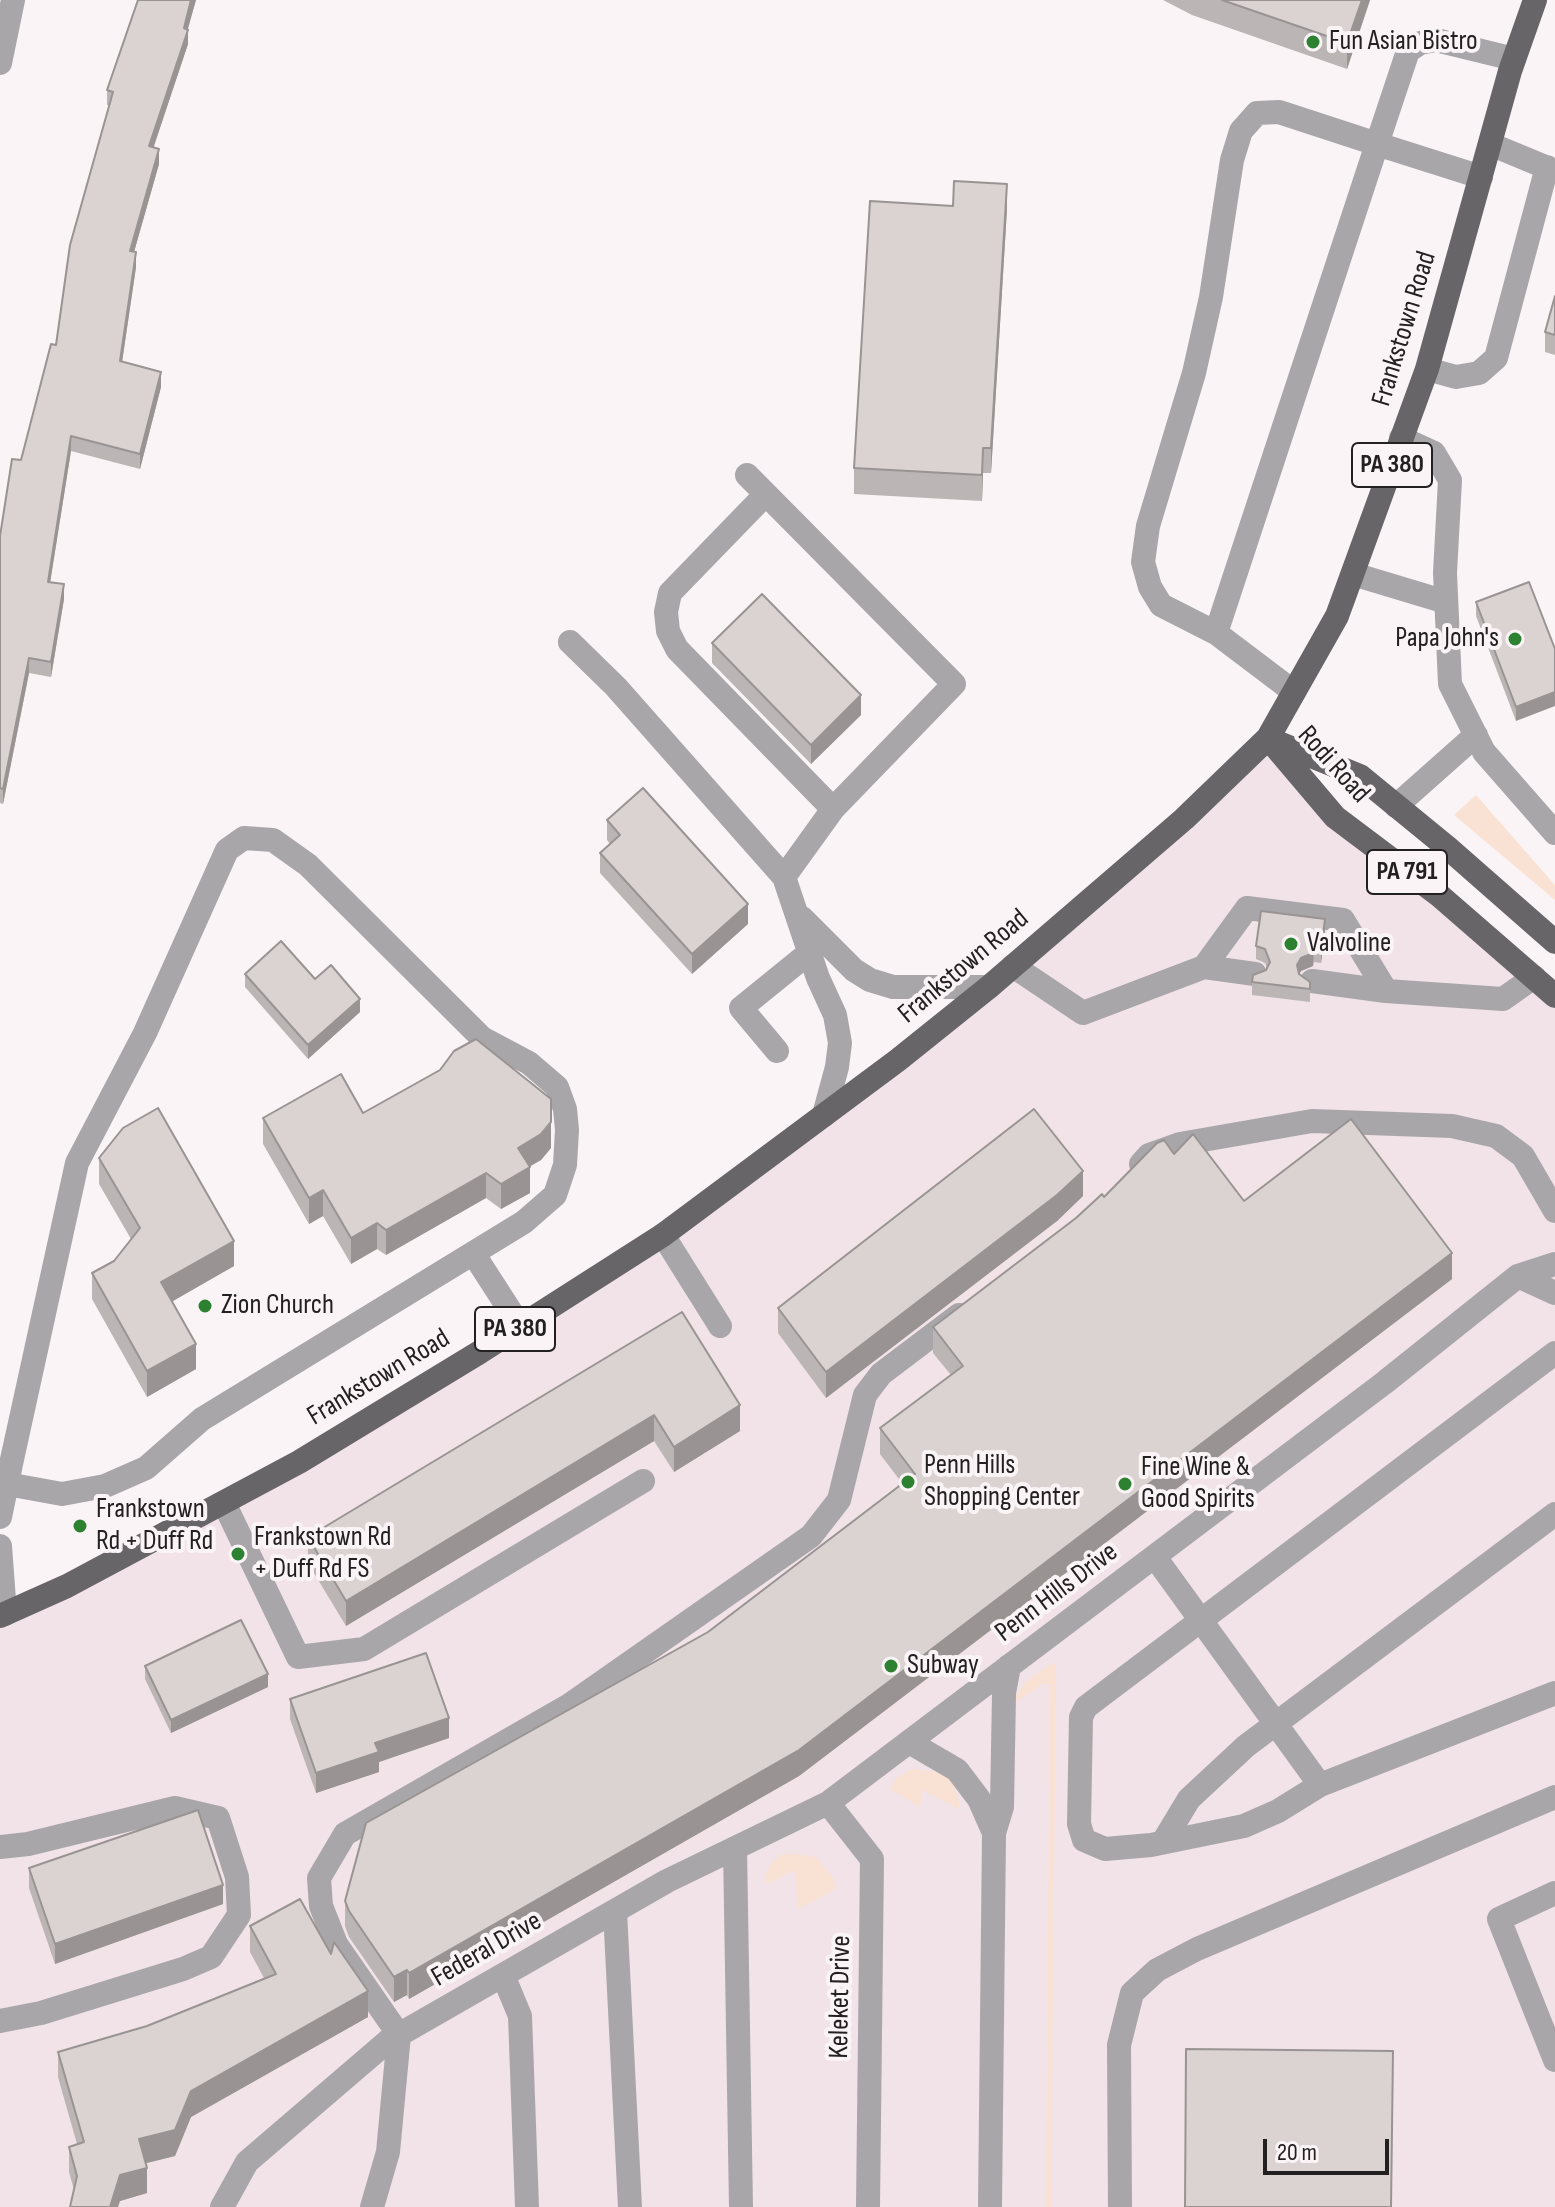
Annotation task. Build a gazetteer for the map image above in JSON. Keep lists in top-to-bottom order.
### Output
{
  "streets": {
    "main road": [
      "Frankstown Road",
      "PA 380",
      "Rodi Road",
      "PA 791"
    ],
    "street": ["Penn Hills Drive", "Federal Drive", "Keleket Drive"]
  },
  "crossings": [
    ["Frankstown Road", "Rodi Road"],
    ["Penn Hills Drive", "Federal Drive"],
    ["Penn Hills Drive", "Keleket Drive"],
    ["Federal Drive", "Keleket Drive"]
  ],
  "places": [
    "Fun Asian Bistro",
    "Papa John's",
    "Valvoline",
    "Zion Church",
    "Penn Hills Shopping Center",
    "Fine Wine & Good Spirits",
    "Frankstown Rd + Duff Rd",
    "Frankstown Rd + Duff Rd FS",
    "Subway"
  ],
  "scale_bar": "20 m"
}
